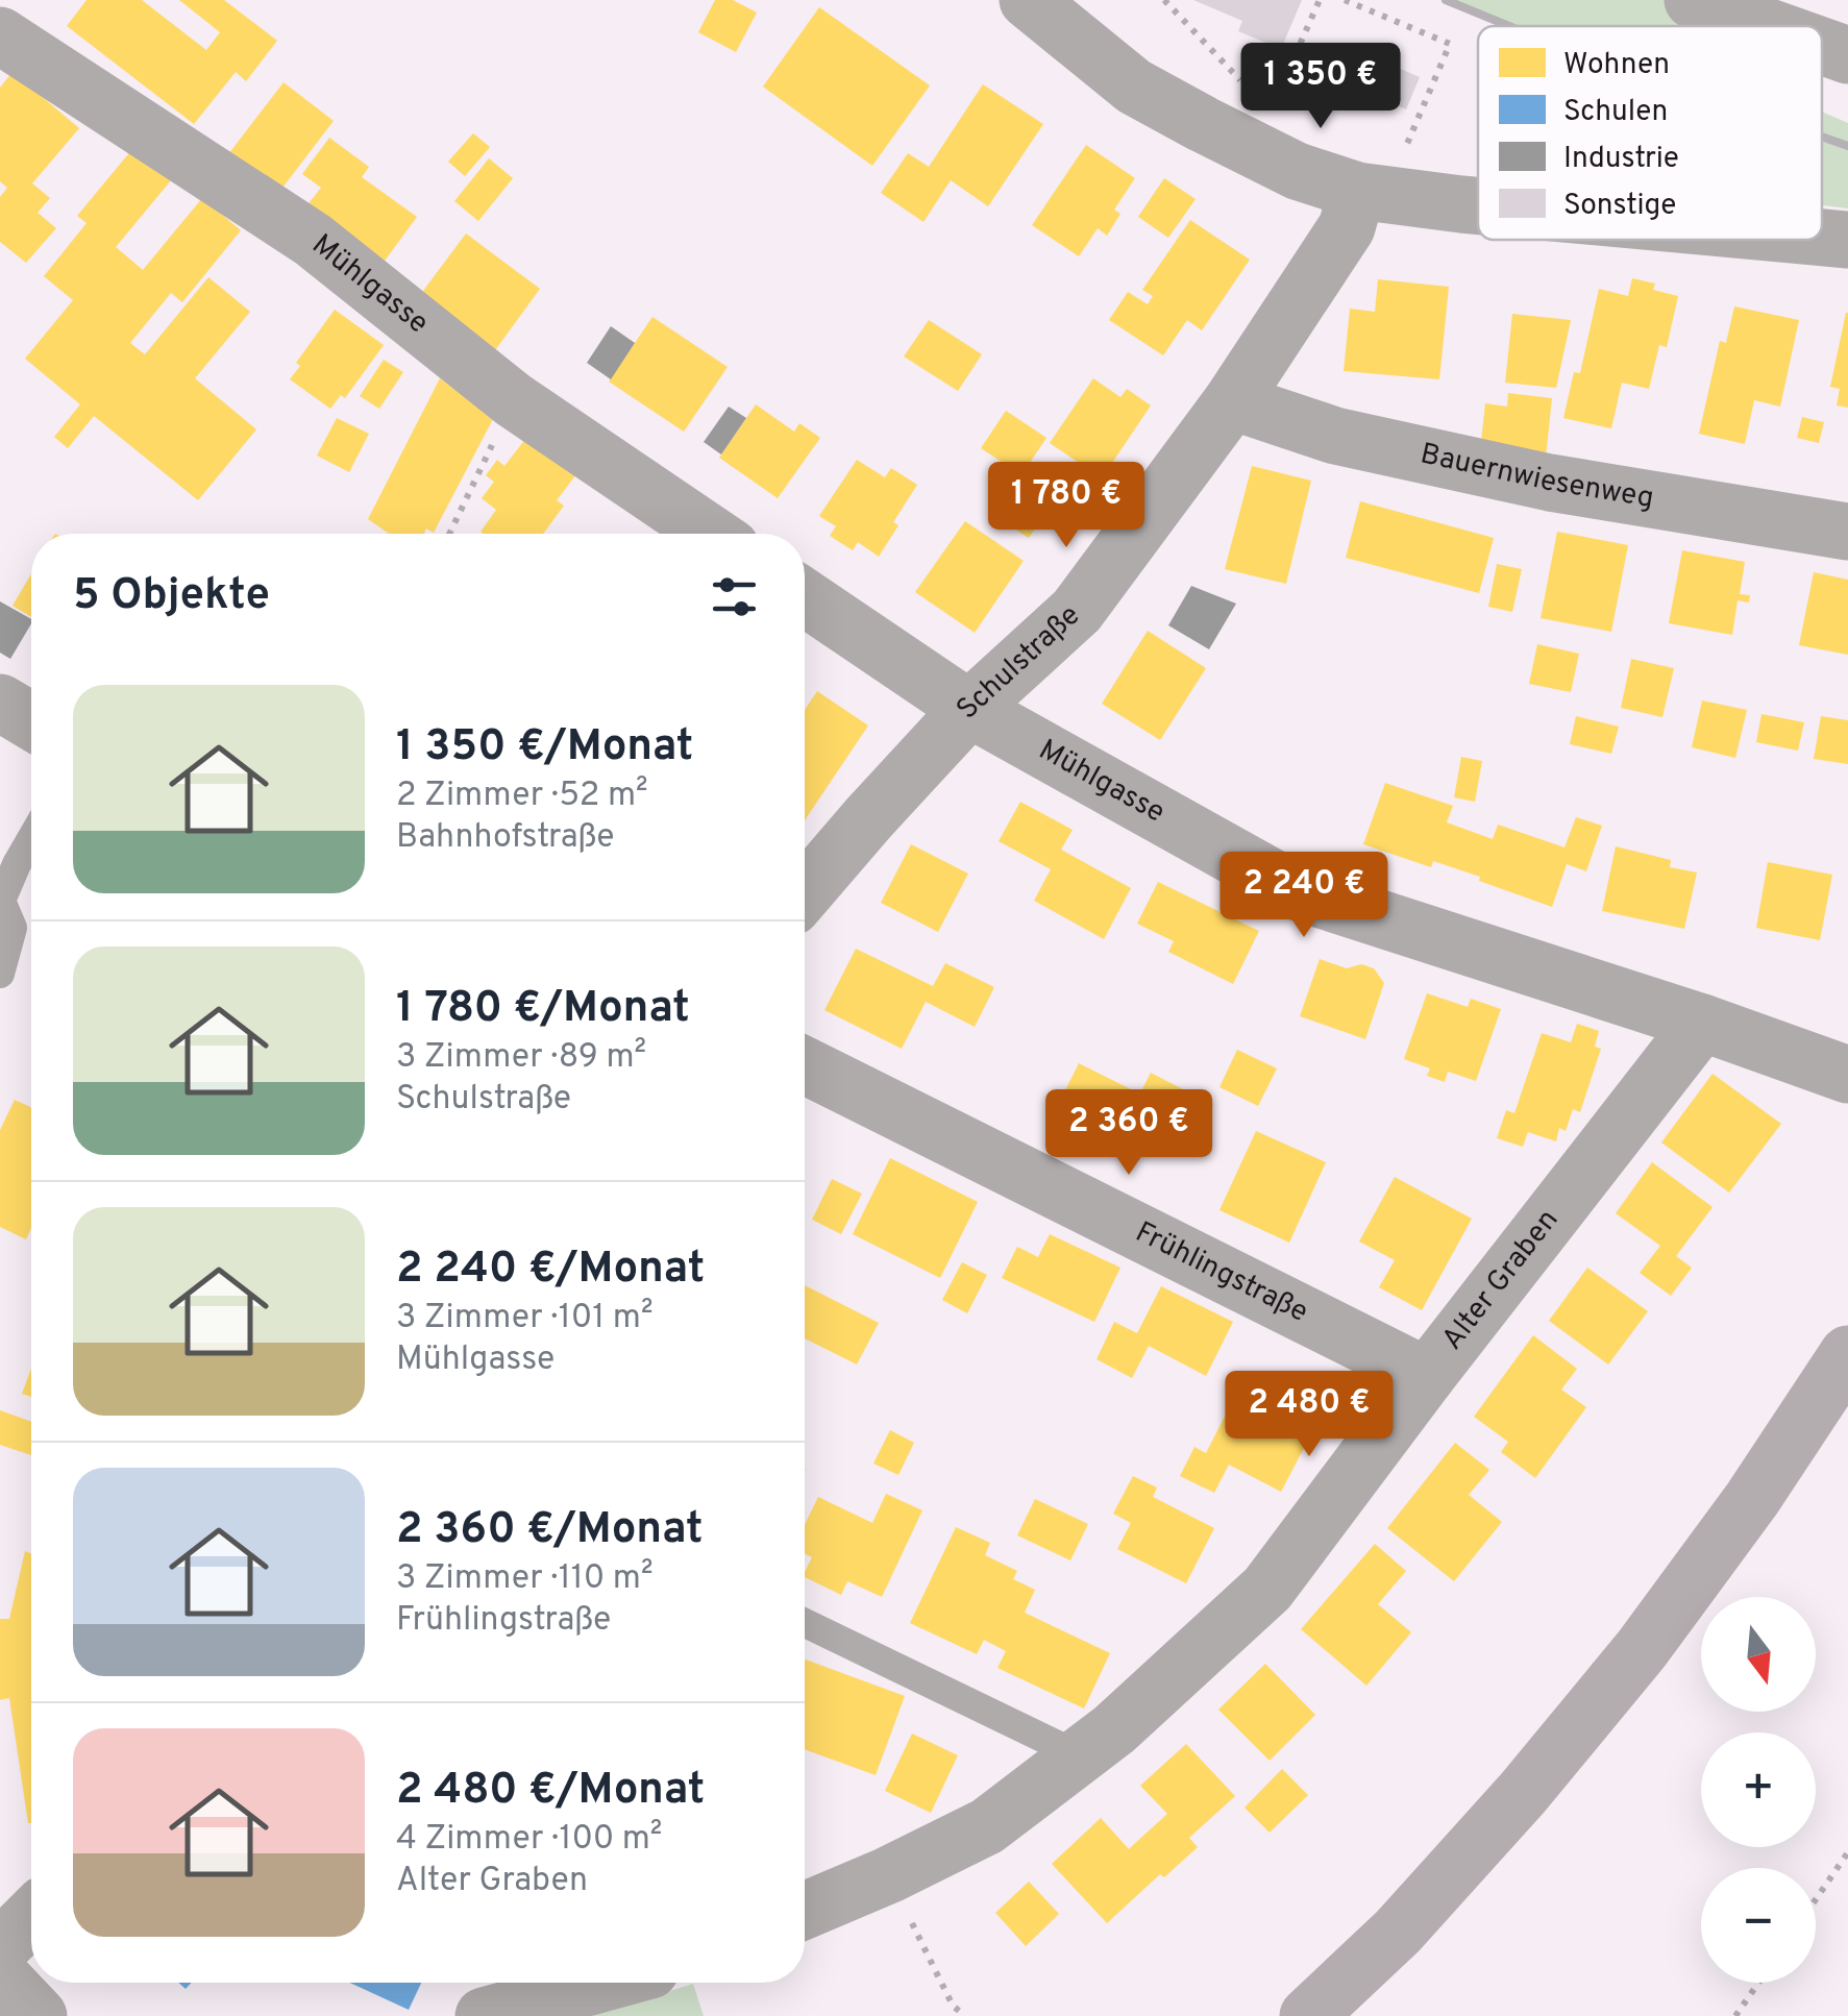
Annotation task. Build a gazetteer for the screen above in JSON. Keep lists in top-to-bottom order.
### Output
{
  "streets": {
    "street": [
      "Mühlgasse",
      "Bauernwiesenweg",
      "Schulstraße",
      "Frühlingstraße",
      "Alter Graben"
    ]
  },
  "crossings": [
    ["Mühlgasse", "Schulstraße"],
    ["Mühlgasse", "Alter Graben"],
    ["Bauernwiesenweg", "Schulstraße"],
    ["Frühlingstraße", "Alter Graben"]
  ],
  "legend": [
    "Wohnen",
    "Schulen",
    "Industrie",
    "Sonstige"
  ],
  "north": "bottom",
  "page": {
    "price": [
      "1 350 €",
      "1 780 €",
      "2 240 €",
      "2 360 €",
      "2 480 €"
    ],
    "heading": "5 Objekte",
    "list": [
      {
        "name": "1 350 €/Monat",
        "note": "2 Zimmer · 52 m² · Bahnhofstraße"
      },
      {
        "name": "1 780 €/Monat",
        "note": "3 Zimmer · 89 m² · Schulstraße"
      },
      {
        "name": "2 240 €/Monat",
        "note": "3 Zimmer · 101 m² · Mühlgasse"
      },
      {
        "name": "2 360 €/Monat",
        "note": "3 Zimmer · 110 m² · Frühlingstraße"
      },
      {
        "name": "2 480 €/Monat",
        "note": "4 Zimmer · 100 m² · Alter Graben"
      }
    ],
    "map_buttons": ["+", "−"]
  }
}
